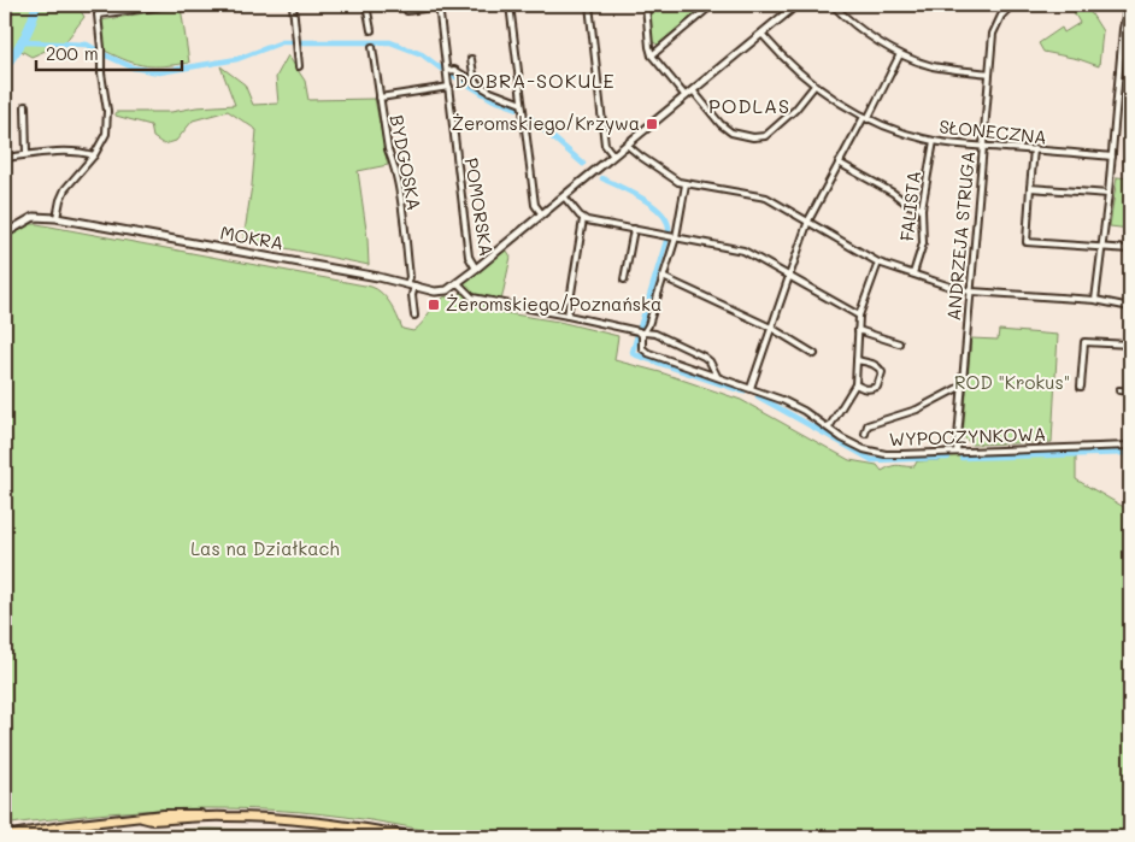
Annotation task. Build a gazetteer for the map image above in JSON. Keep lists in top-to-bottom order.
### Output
{
  "streets": {
    "street": [
      "SŁONECZNA",
      "BYDGOSKA",
      "FALISTA",
      "POMORSKA",
      "ANDRZEJA STRUGA",
      "MOKRA",
      "WYPOCZYNKOWA"
    ]
  },
  "crossings": [
    ["SŁONECZNA", "FALISTA"],
    ["SŁONECZNA", "ANDRZEJA STRUGA"],
    ["BYDGOSKA", "MOKRA"],
    ["ANDRZEJA STRUGA", "WYPOCZYNKOWA"],
    ["MOKRA", "WYPOCZYNKOWA"]
  ],
  "districts": ["DOBRA-SOKULE", "PODLAS"],
  "parks": ["ROD \"Krokus\"", "Las na Działkach"],
  "places": {
    "transit": ["Żeromskiego/Krzywa", "Żeromskiego/Poznańska"]
  },
  "scale_bar": "200 m"
}
